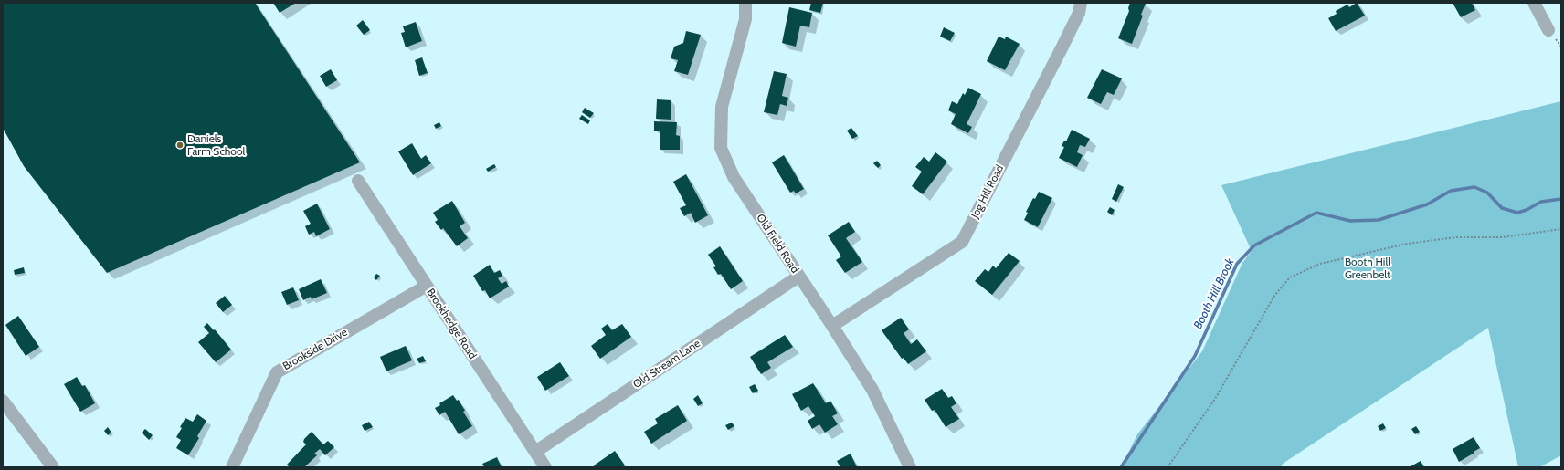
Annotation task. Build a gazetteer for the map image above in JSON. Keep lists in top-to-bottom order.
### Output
{
  "streets": {
    "street": [
      "Jog Hill Road",
      "Old Field Road",
      "Brookhedge Road",
      "Brookside Drive",
      "Old Stream Lane"
    ]
  },
  "crossings": [
    ["Jog Hill Road", "Old Field Road"],
    ["Old Field Road", "Old Stream Lane"],
    ["Brookhedge Road", "Brookside Drive"],
    ["Brookhedge Road", "Old Stream Lane"]
  ],
  "water": ["Booth Hill Brook"],
  "parks": ["Booth Hill Greenbelt"],
  "places": ["Daniels Farm School"]
}
